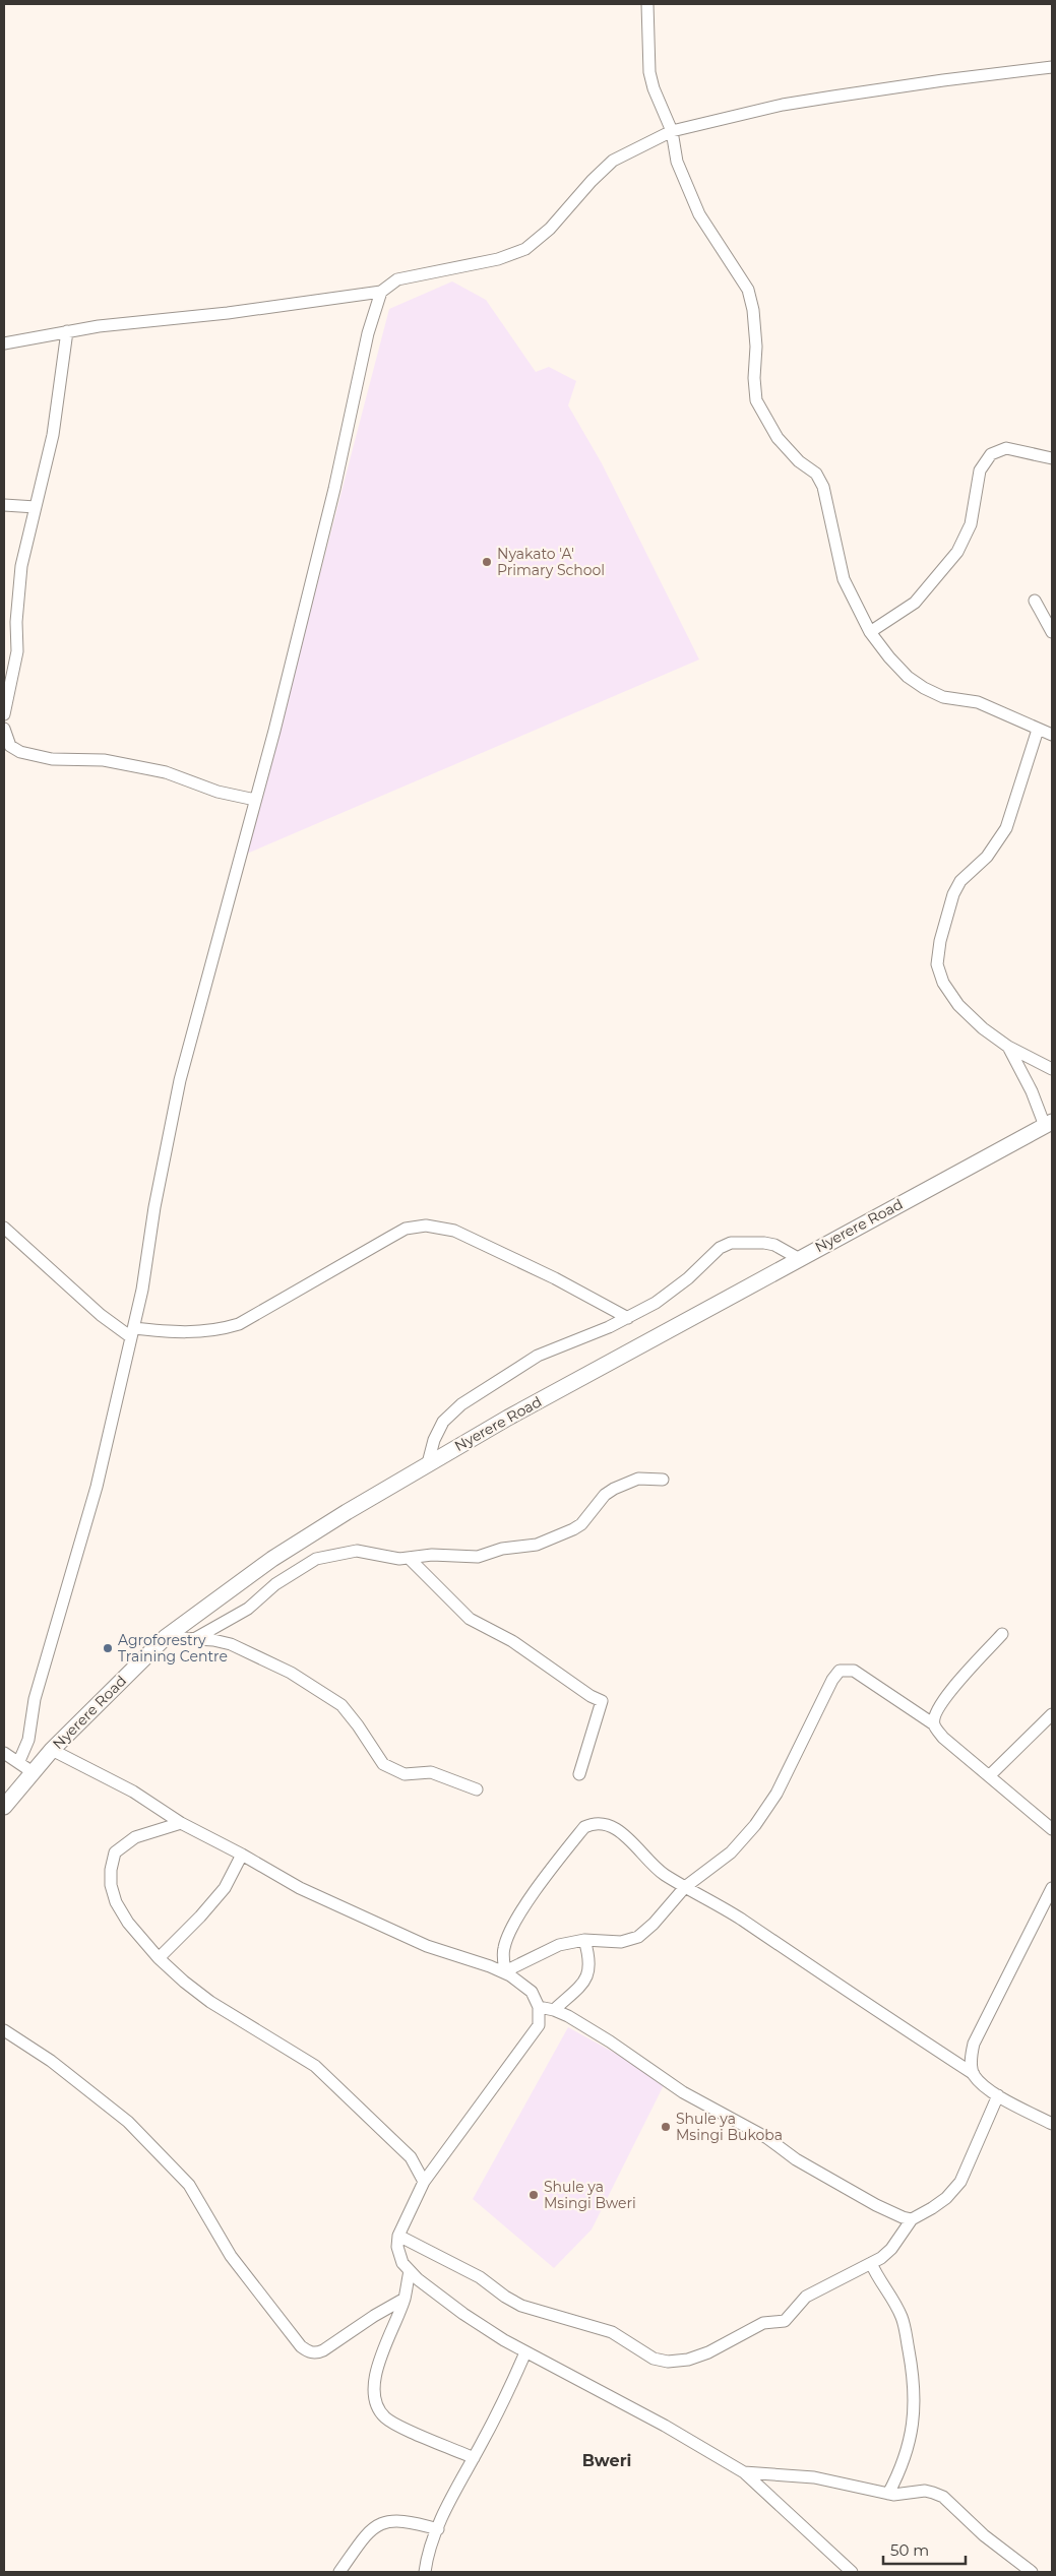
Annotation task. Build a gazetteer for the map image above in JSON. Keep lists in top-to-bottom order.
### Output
{
  "streets": {
    "main road": ["Nyerere Road"]
  },
  "districts": ["Bweri"],
  "places": [
    "Nyakato 'A' Primary School",
    "Agroforestry Training Centre",
    "Shule ya Msingi Bukoba",
    "Shule ya Msingi Bweri"
  ],
  "scale_bar": "50 m"
}
